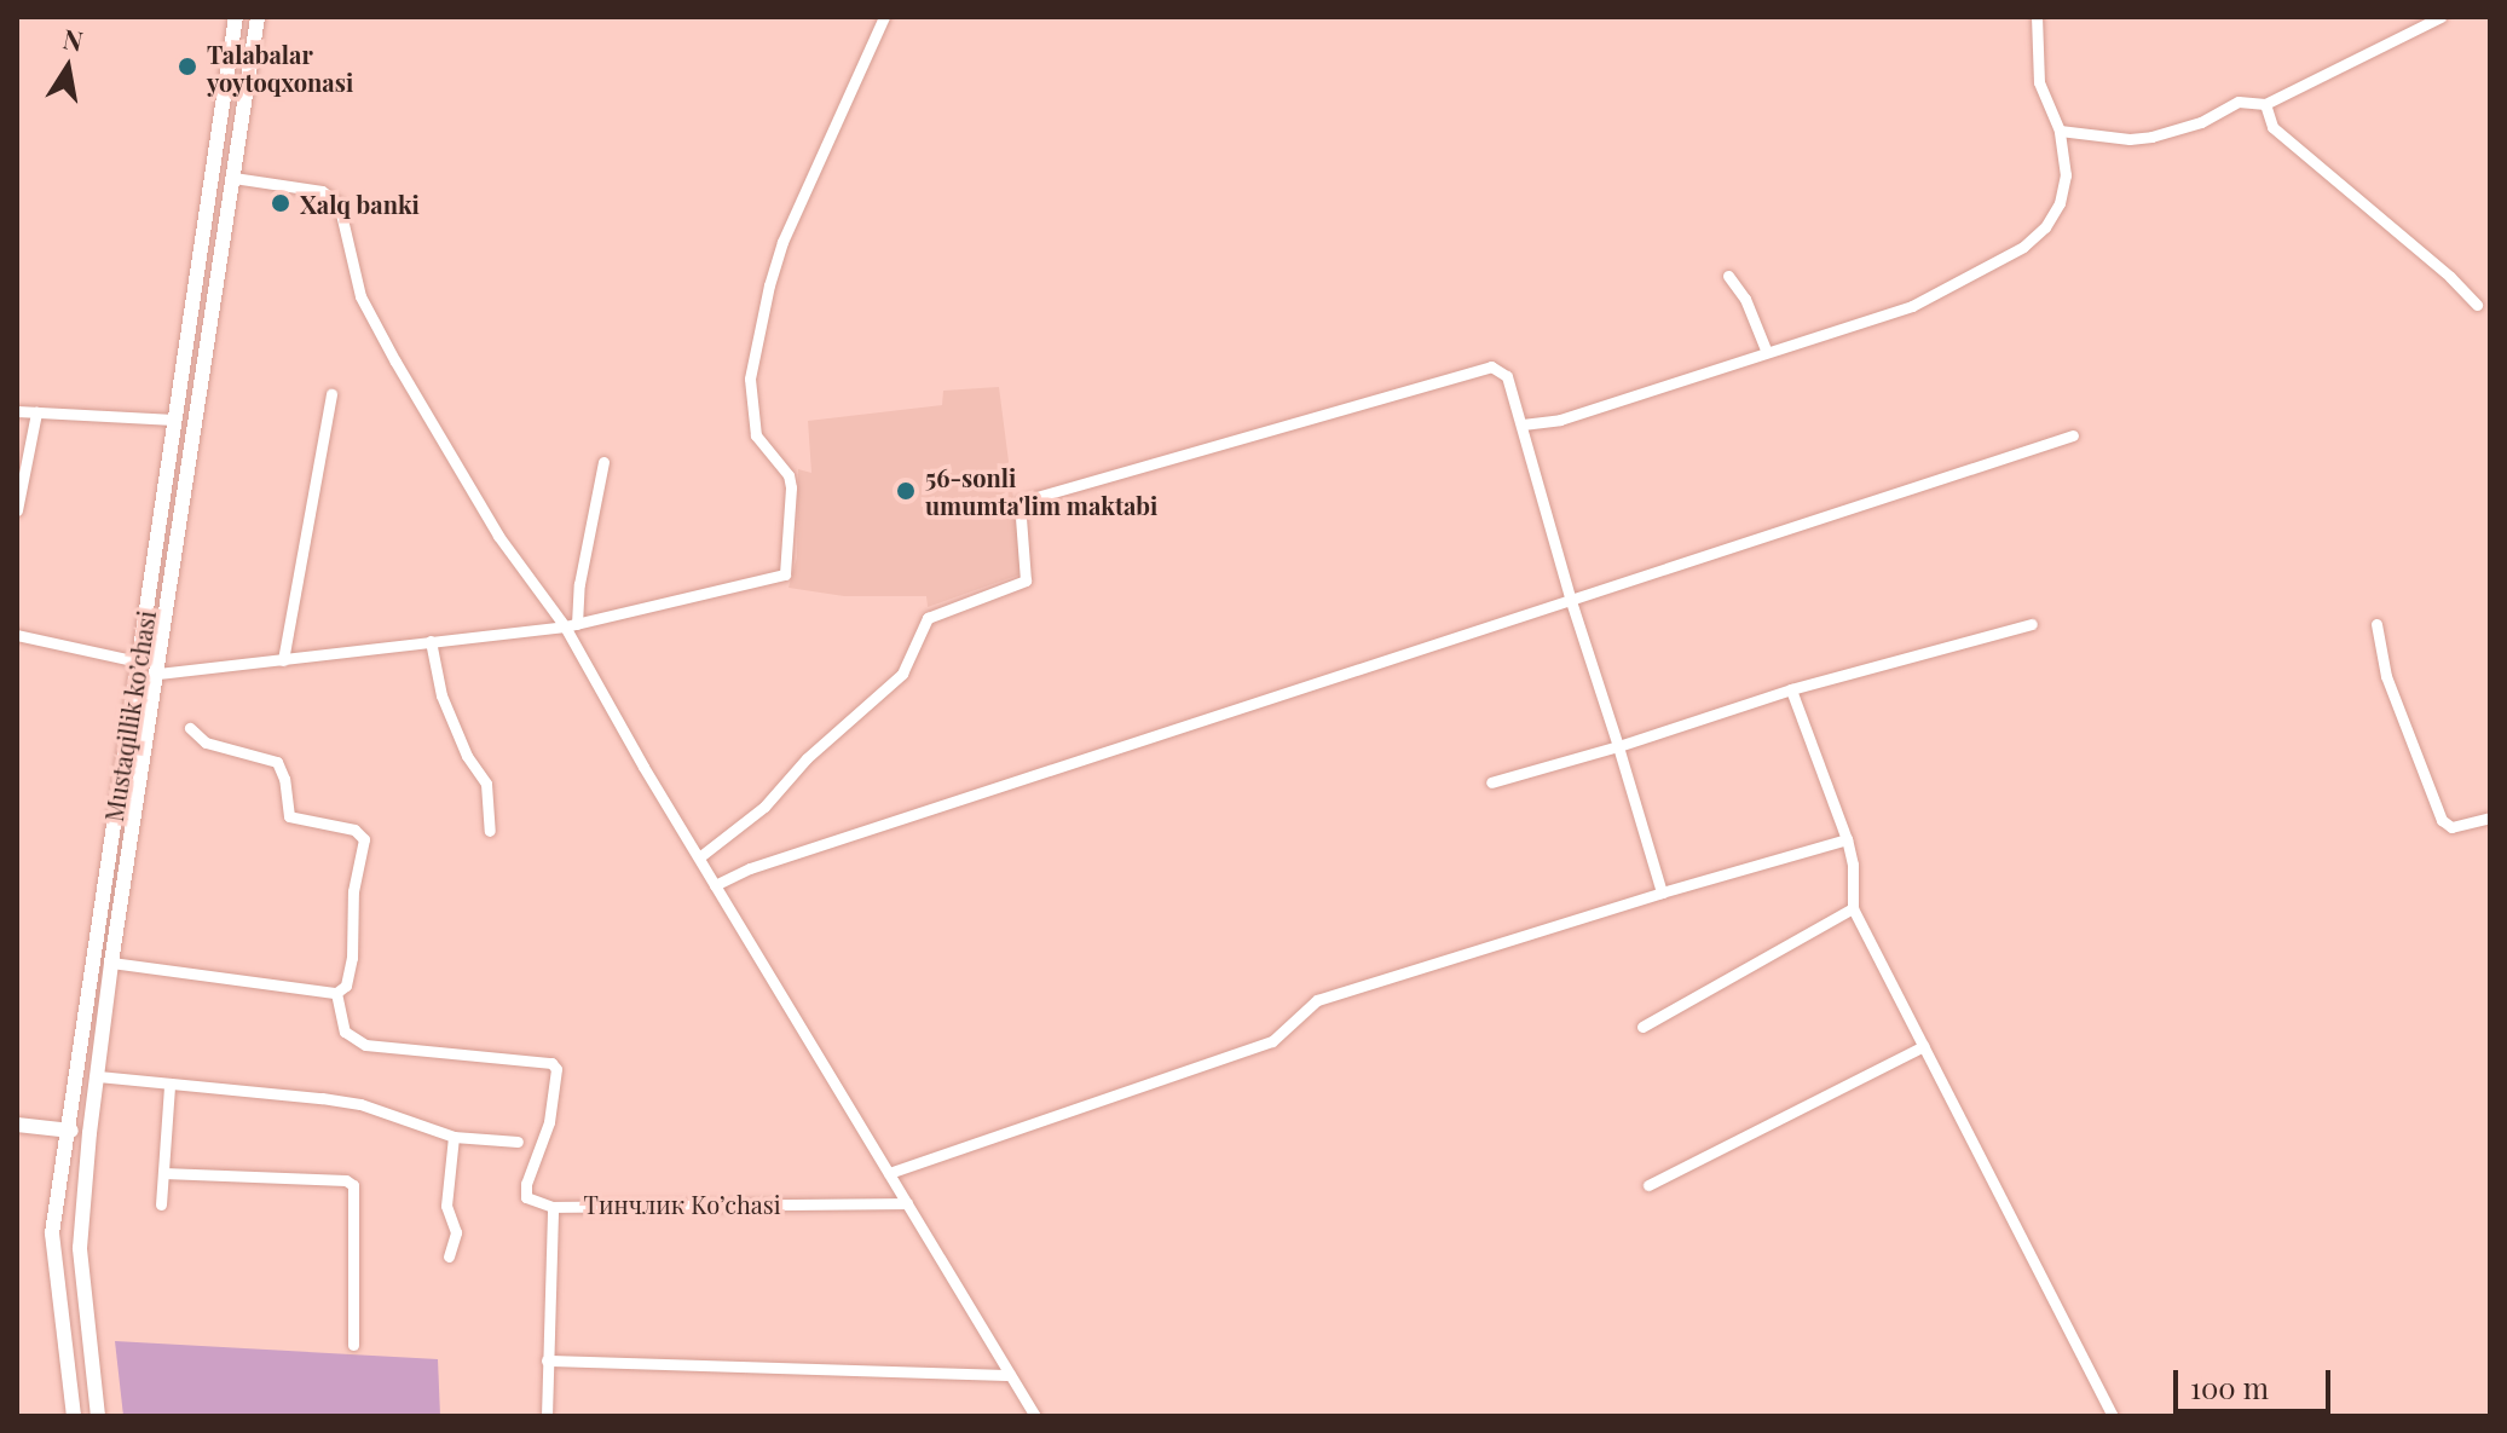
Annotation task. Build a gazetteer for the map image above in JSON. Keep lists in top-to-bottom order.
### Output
{
  "streets": {
    "main road": ["Mustaqillik ko’chasi"],
    "street": ["Тинчлик Ko’chasi"]
  },
  "places": ["Talabalar yoytoqxonasi", "Xalq banki", "56-sonli umumta'lim maktabi"],
  "scale_bar": "100 m",
  "north": "top"
}
